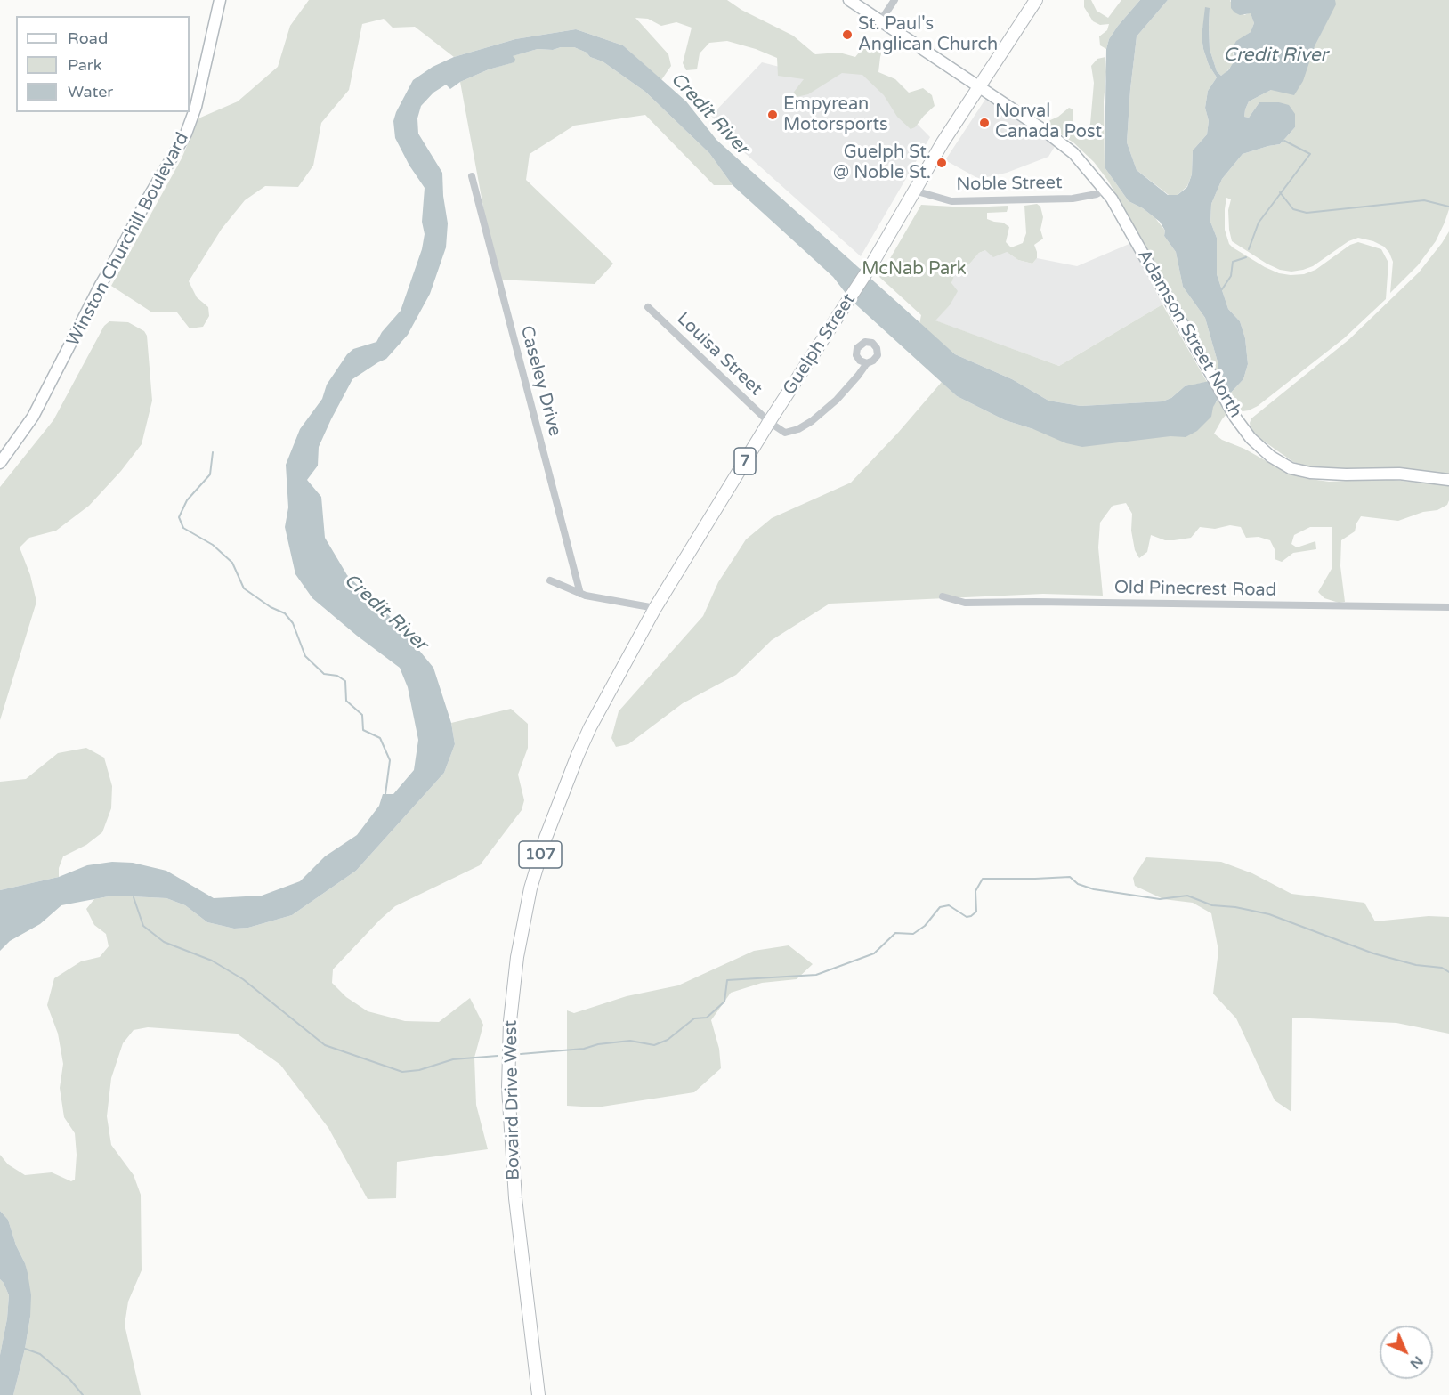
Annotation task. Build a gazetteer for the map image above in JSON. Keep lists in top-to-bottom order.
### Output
{
  "streets": {
    "main road": [
      "Winston Churchill Boulevard",
      "Adamson Street North",
      "Guelph Street",
      "7",
      "107",
      "Bovaird Drive West"
    ],
    "street": [
      "Noble Street",
      "Louisa Street",
      "Caseley Drive",
      "Old Pinecrest Road"
    ]
  },
  "crossings": [
    ["Noble Street", "Adamson Street North"],
    ["Noble Street", "Guelph Street"],
    ["Adamson Street North", "Guelph Street"],
    ["Guelph Street", "Louisa Street"],
    ["Guelph Street", "Bovaird Drive West"]
  ],
  "water": ["Credit River"],
  "parks": ["McNab Park"],
  "places": [
    "St. Paul's Anglican Church",
    "Empyrean Motorsports",
    "Norval Canada Post",
    "Guelph St. @ Noble St."
  ],
  "legend": ["Road", "Park", "Water"],
  "north": "bottom right"
}
